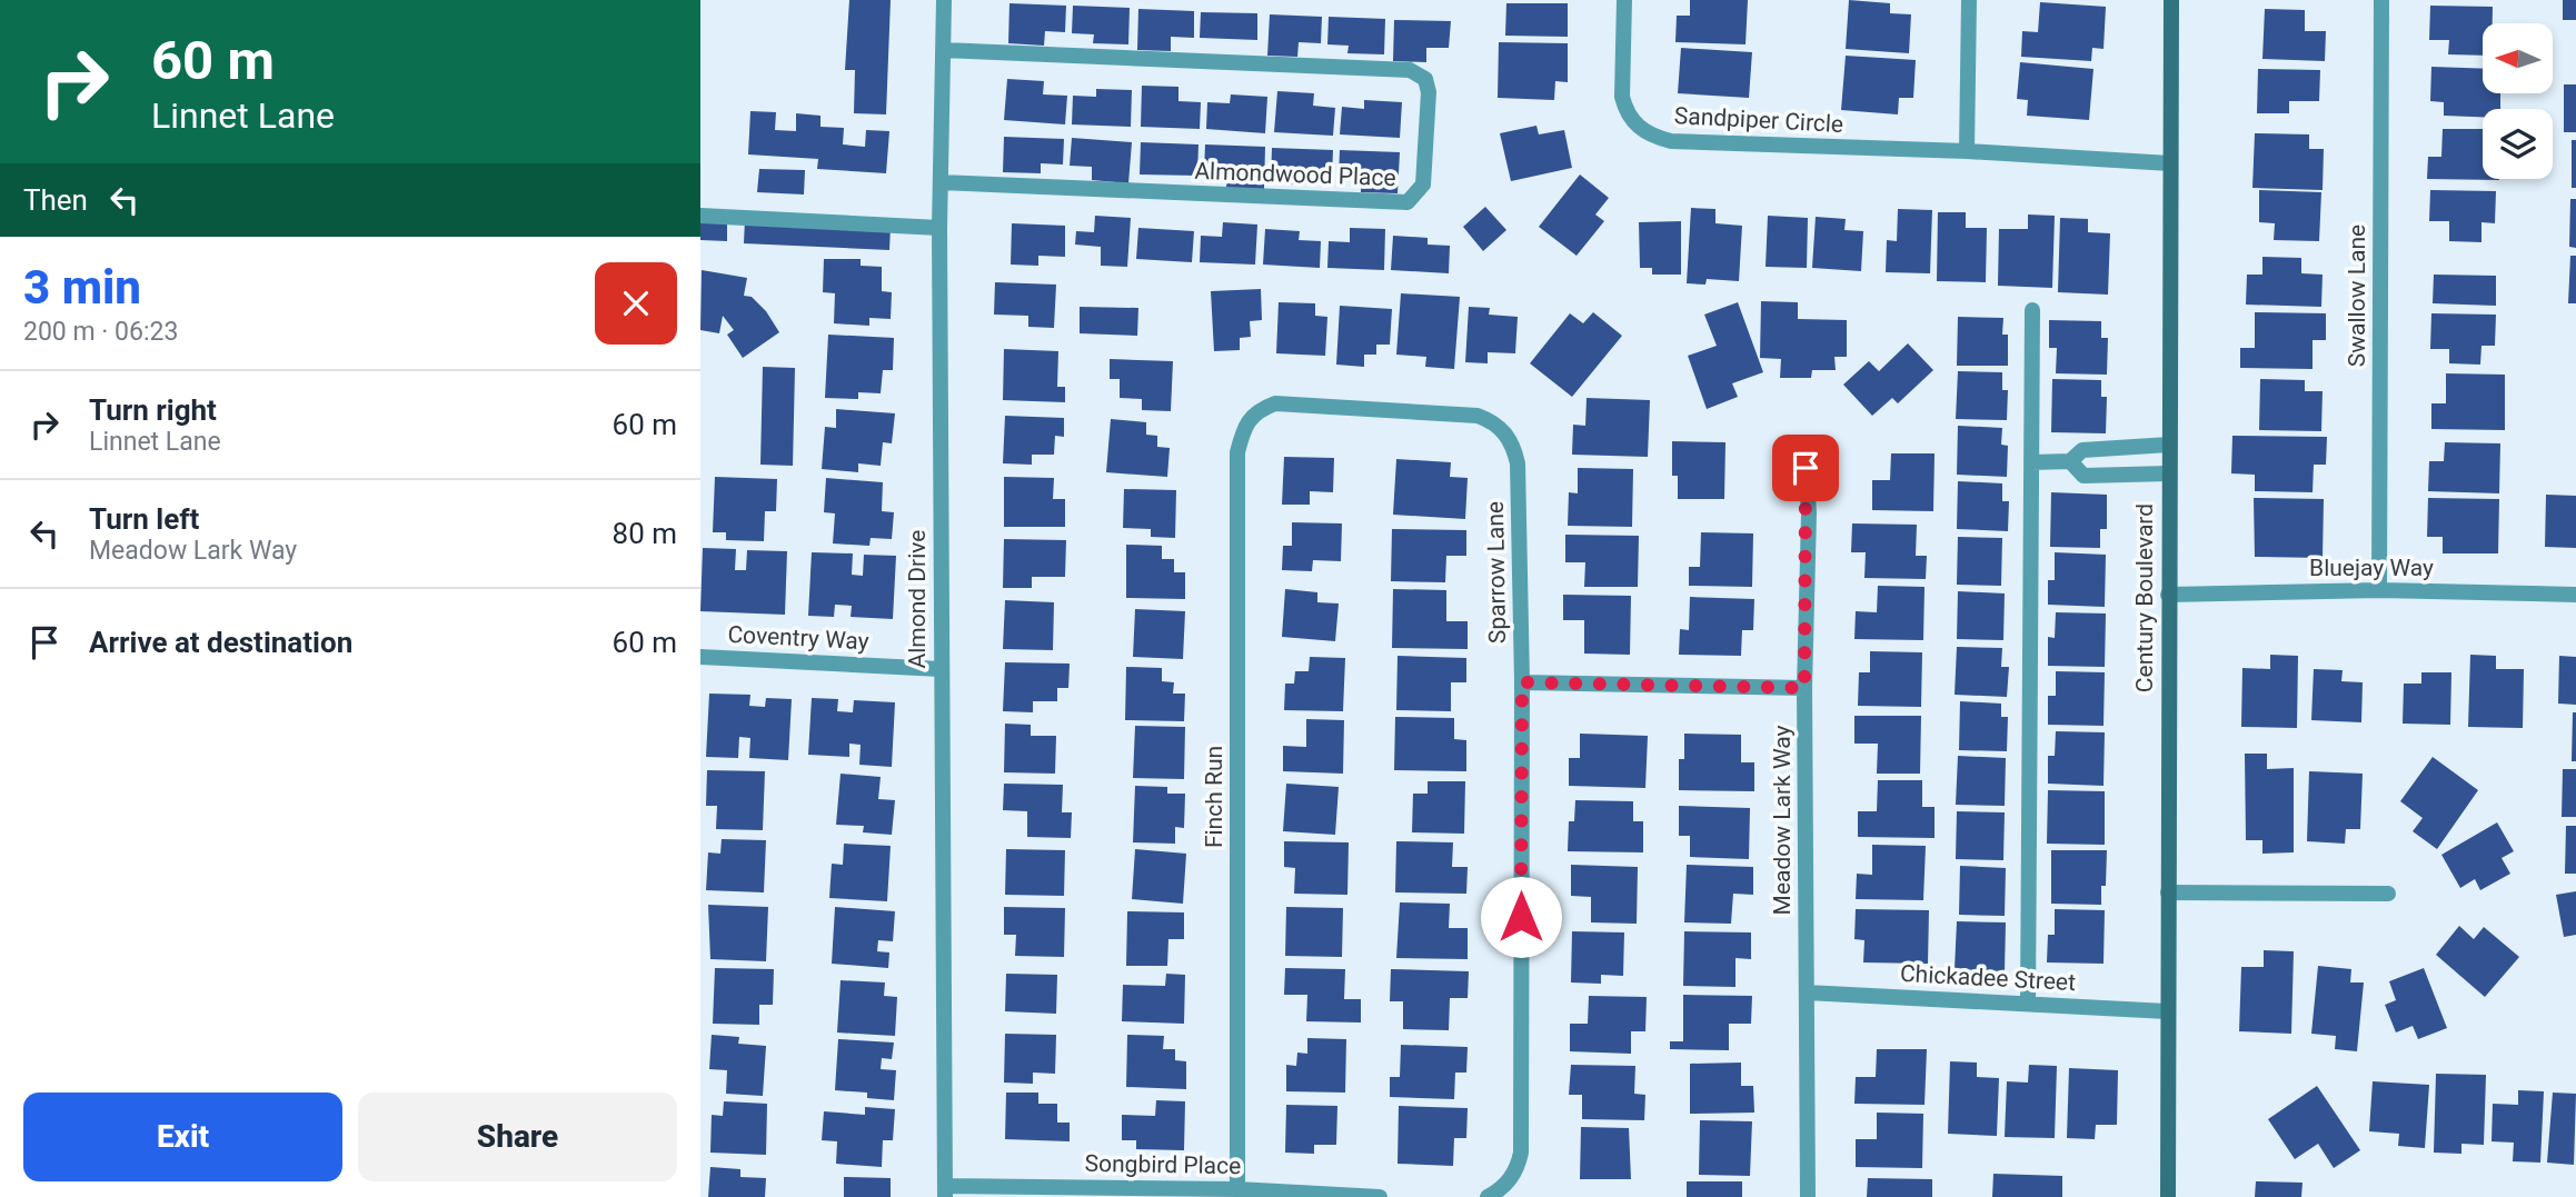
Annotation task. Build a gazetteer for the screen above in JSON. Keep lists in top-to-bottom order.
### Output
{
  "streets": {
    "street": [
      "Sandpiper Circle",
      "Almondwood Place",
      "Swallow Lane",
      "Bluejay Way",
      "Sparrow Lane",
      "Century Boulevard",
      "Almond Drive",
      "Coventry Way",
      "Finch Run",
      "Meadow Lark Way",
      "Chickadee Street",
      "Songbird Place"
    ]
  },
  "crossings": [
    ["Sandpiper Circle", "Century Boulevard"],
    ["Almondwood Place", "Almond Drive"],
    ["Swallow Lane", "Bluejay Way"],
    ["Bluejay Way", "Century Boulevard"],
    ["Sparrow Lane", "Finch Run"],
    ["Century Boulevard", "Chickadee Street"],
    ["Almond Drive", "Coventry Way"],
    ["Almond Drive", "Songbird Place"],
    ["Finch Run", "Songbird Place"],
    ["Meadow Lark Way", "Chickadee Street"]
  ],
  "north": "left",
  "page": {
    "turn": ["60 m", "Linnet Lane"],
    "then": "Then",
    "heading": ["3 min", "200 m · 06:23"],
    "list": [
      {
        "name": "Turn right",
        "note": "Linnet Lane",
        "value": "60 m"
      },
      {
        "name": "Turn left",
        "note": "Meadow Lark Way",
        "value": "80 m"
      },
      {
        "name": "Arrive at destination",
        "value": "60 m"
      }
    ],
    "buttons": ["Exit", "Share"]
  }
}
